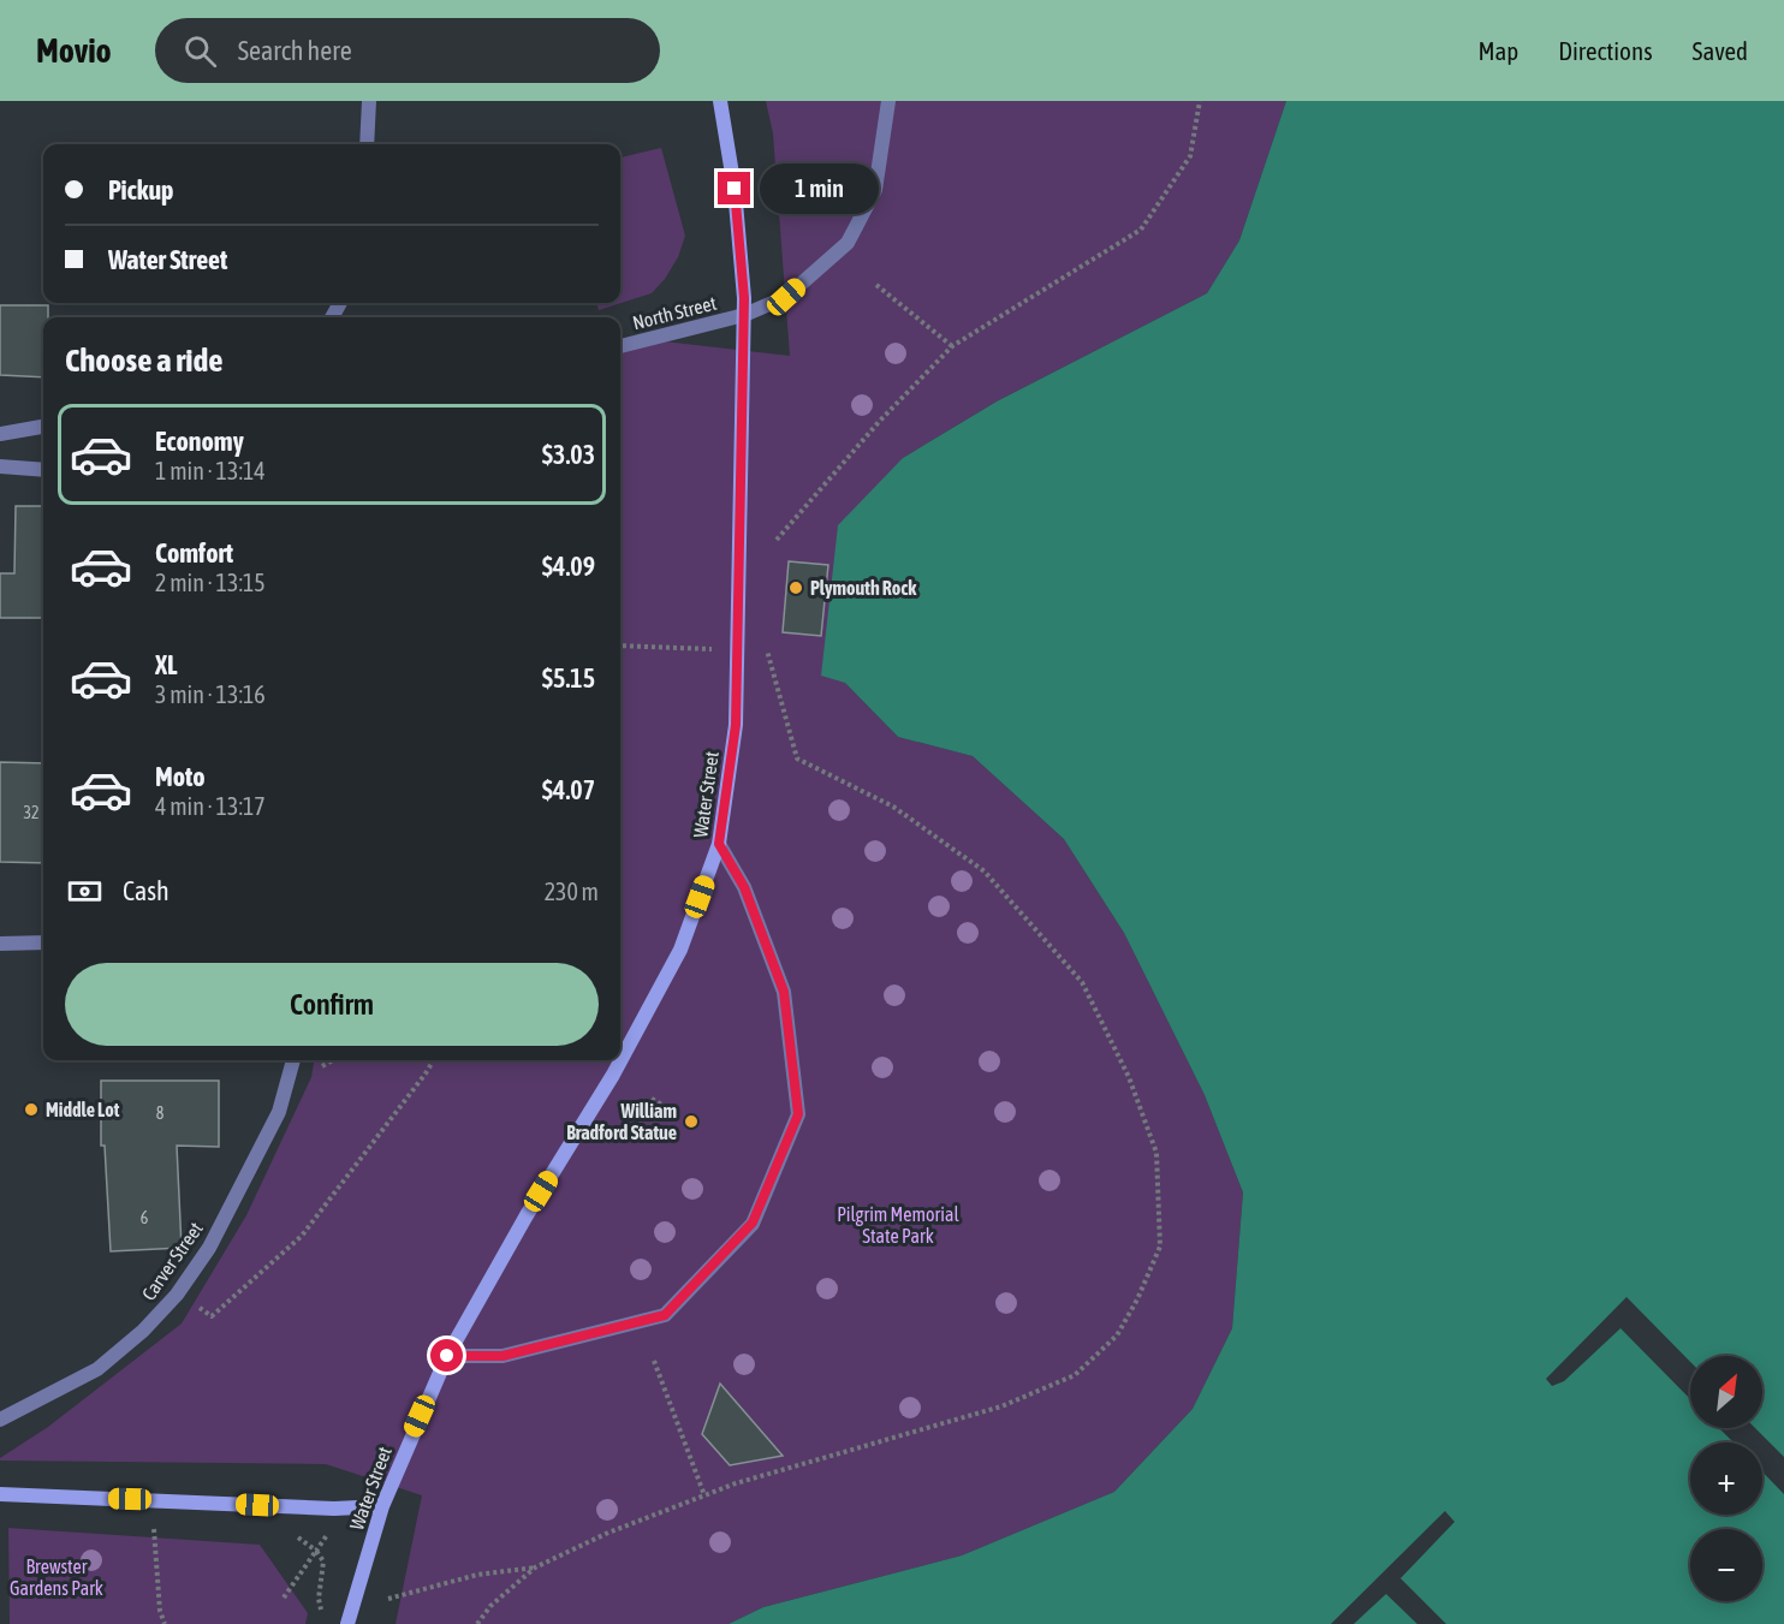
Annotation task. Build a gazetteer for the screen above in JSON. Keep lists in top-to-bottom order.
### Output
{
  "streets": {
    "main road": ["Water Street"],
    "street": ["North Street", "Carver Street"]
  },
  "crossings": [
    ["North Street", "Water Street"]
  ],
  "parks": ["Pilgrim Memorial State Park", "Brewster Gardens Park"],
  "places": ["Plymouth Rock", "Middle Lot", "William Bradford Statue"],
  "house_numbers": ["32", "8", "6"],
  "north": "top right",
  "page": {
    "header": "Movio",
    "search": "Search here",
    "nav": ["Map", "Directions", "Saved"],
    "banner": ["Pickup", "Water Street"],
    "bubble": "1 min",
    "heading": "Choose a ride",
    "list": [
      {
        "name": "Economy",
        "note": "1 min · 13:14",
        "value": "$3.03"
      },
      {
        "name": "Comfort",
        "note": "2 min · 13:15",
        "value": "$4.09"
      },
      {
        "name": "XL",
        "note": "3 min · 13:16",
        "value": "$5.15"
      },
      {
        "name": "Moto",
        "note": "4 min · 13:17",
        "value": "$4.07"
      }
    ],
    "pay": ["Cash", "230 m"],
    "buttons": "Confirm",
    "map_buttons": ["+", "−"]
  }
}
